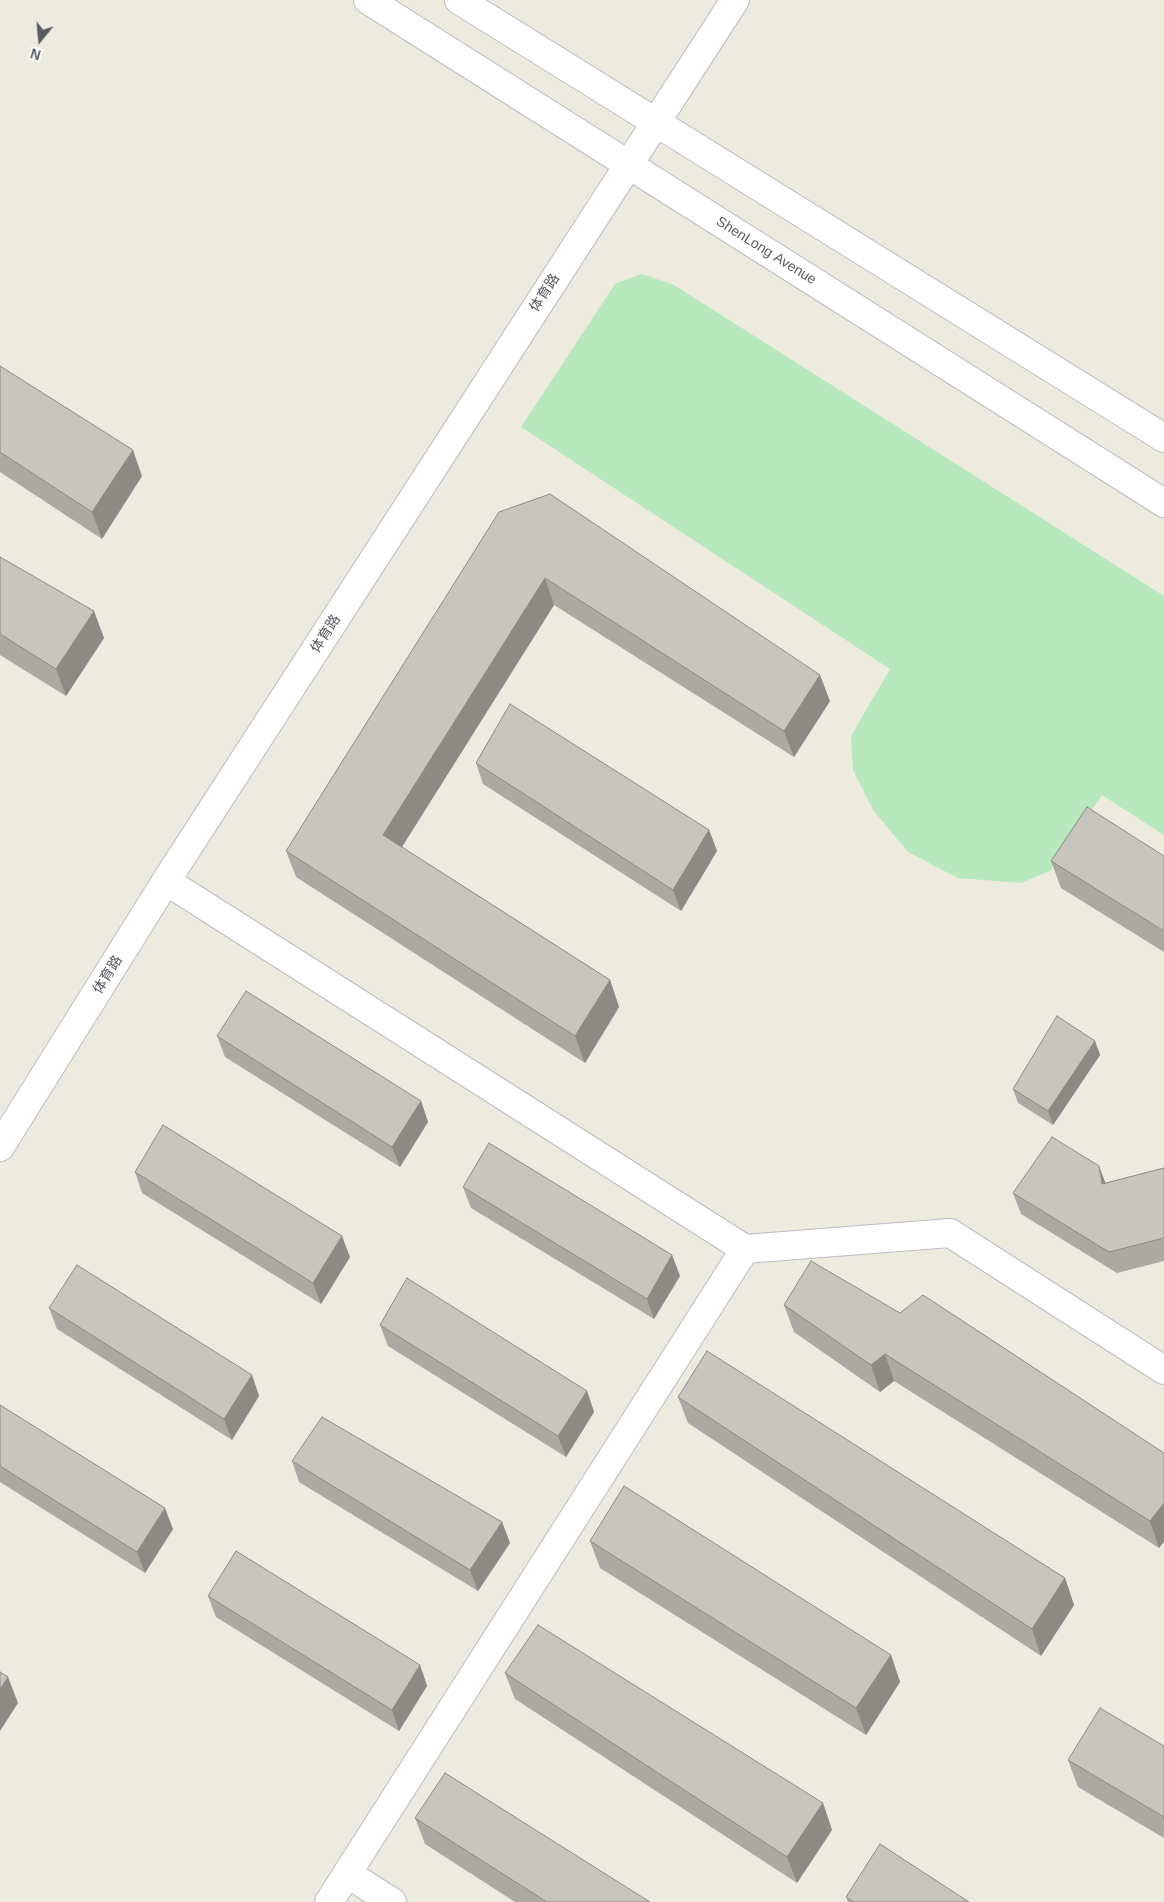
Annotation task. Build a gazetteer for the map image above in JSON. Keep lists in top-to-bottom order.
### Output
{
  "streets": {
    "street": ["ShenLong Avenue", "体育路"]
  },
  "crossings": [
    ["ShenLong Avenue", "体育路"]
  ],
  "north": "bottom"
}
